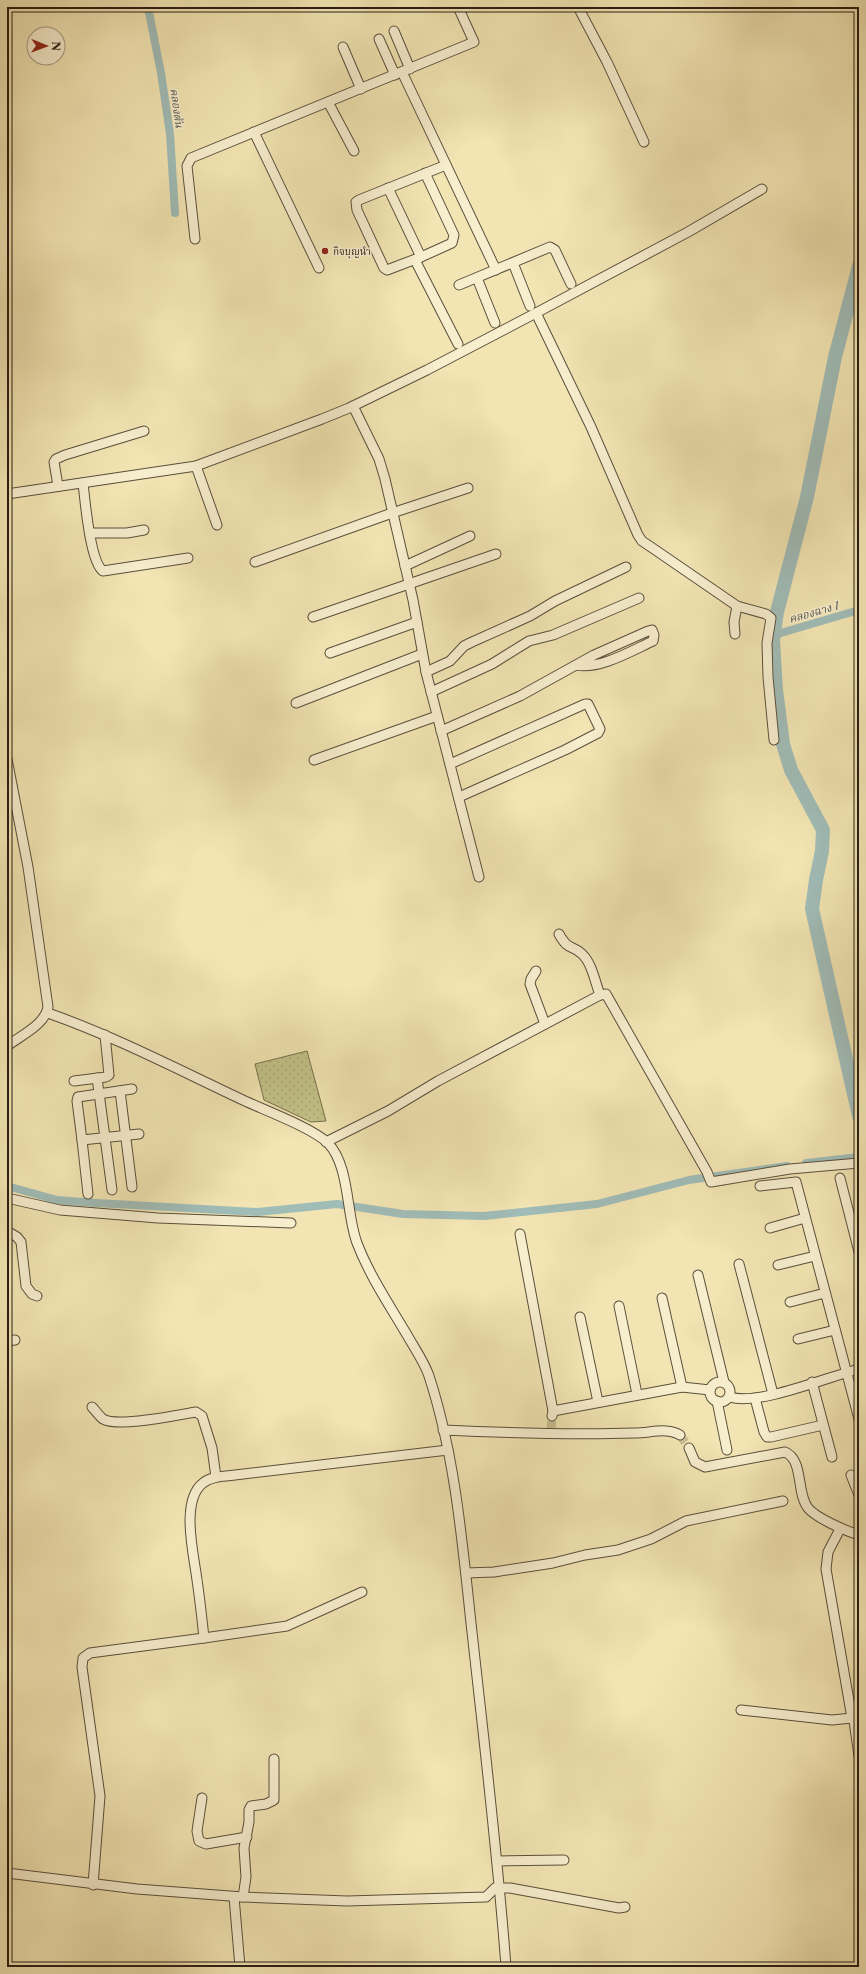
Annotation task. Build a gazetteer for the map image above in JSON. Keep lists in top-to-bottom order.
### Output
{
  "water": ["คลองตัน", "คลองฉาง 1"],
  "places": ["กิจบุญนำ"],
  "north": "right"
}
